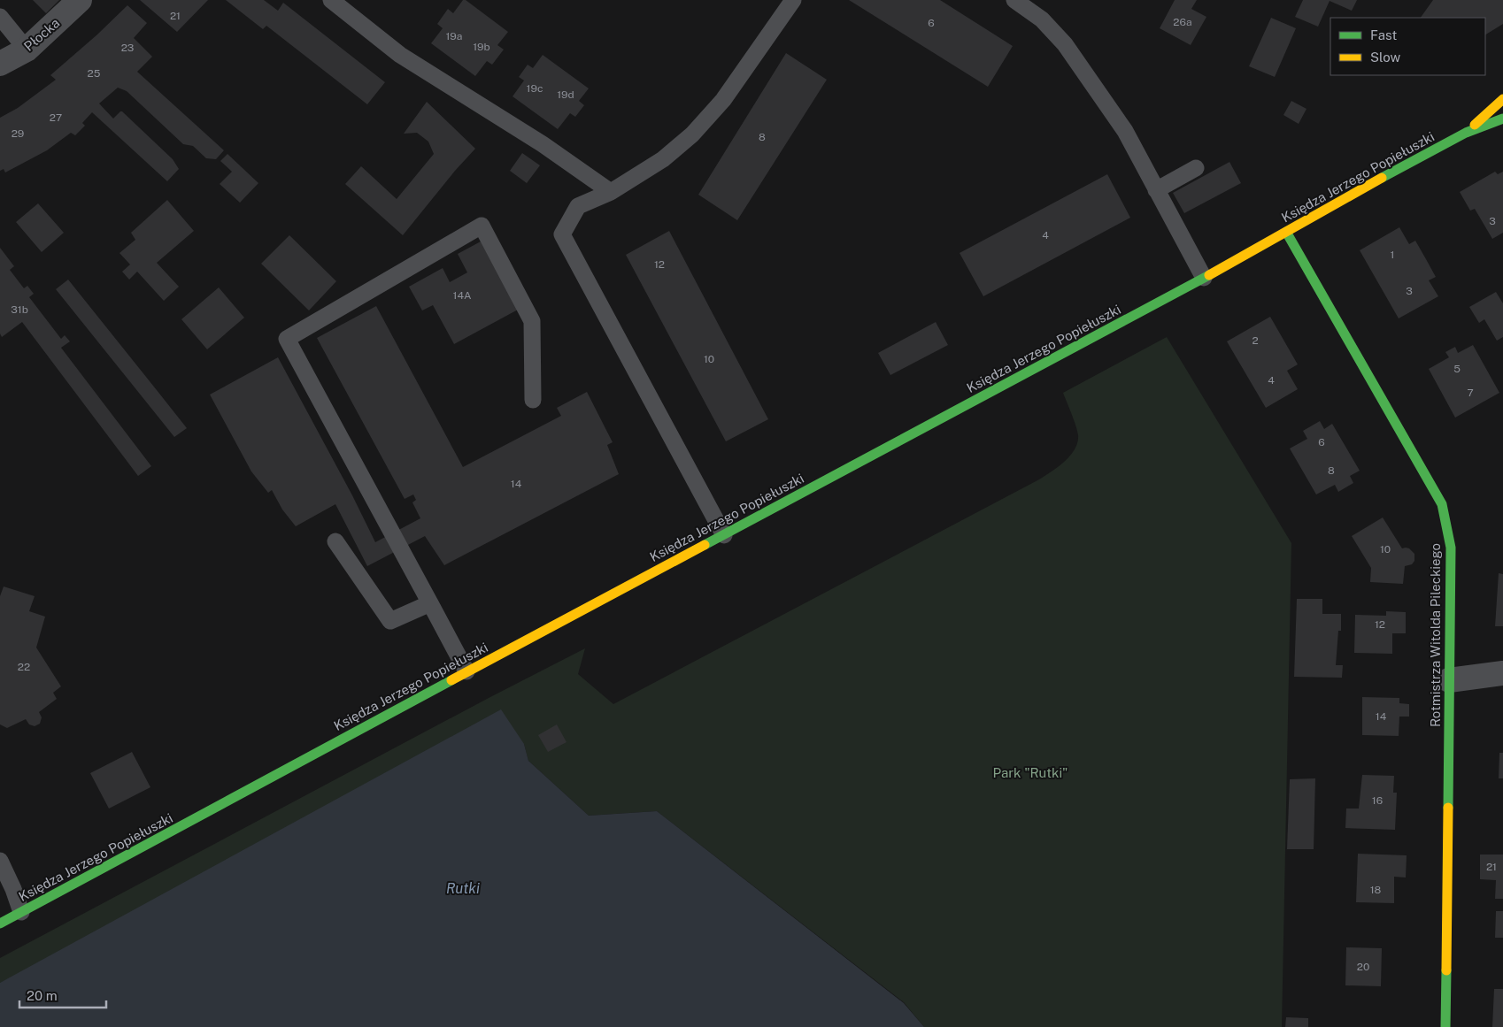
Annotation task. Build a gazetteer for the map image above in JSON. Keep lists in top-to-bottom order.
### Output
{
  "streets": {
    "street": ["Płocka", "Księdza Jerzego Popiełuszki", "Rotmistrza Witolda Pileckiego"]
  },
  "crossings": [
    ["Księdza Jerzego Popiełuszki", "Rotmistrza Witolda Pileckiego"]
  ],
  "water": ["Rutki"],
  "parks": ["Park \"Rutki\""],
  "house_numbers": [
    "21",
    "26a",
    "6",
    "19a",
    "19b",
    "23",
    "25",
    "19c",
    "19d",
    "27",
    "29",
    "8",
    "3",
    "4",
    "1",
    "12",
    "3",
    "14A",
    "31b",
    "2",
    "10",
    "5",
    "4",
    "7",
    "6",
    "8",
    "14",
    "10",
    "12",
    "22",
    "14",
    "16",
    "21",
    "18",
    "20"
  ],
  "legend": ["Fast", "Slow"],
  "scale_bar": "20 m"
}
